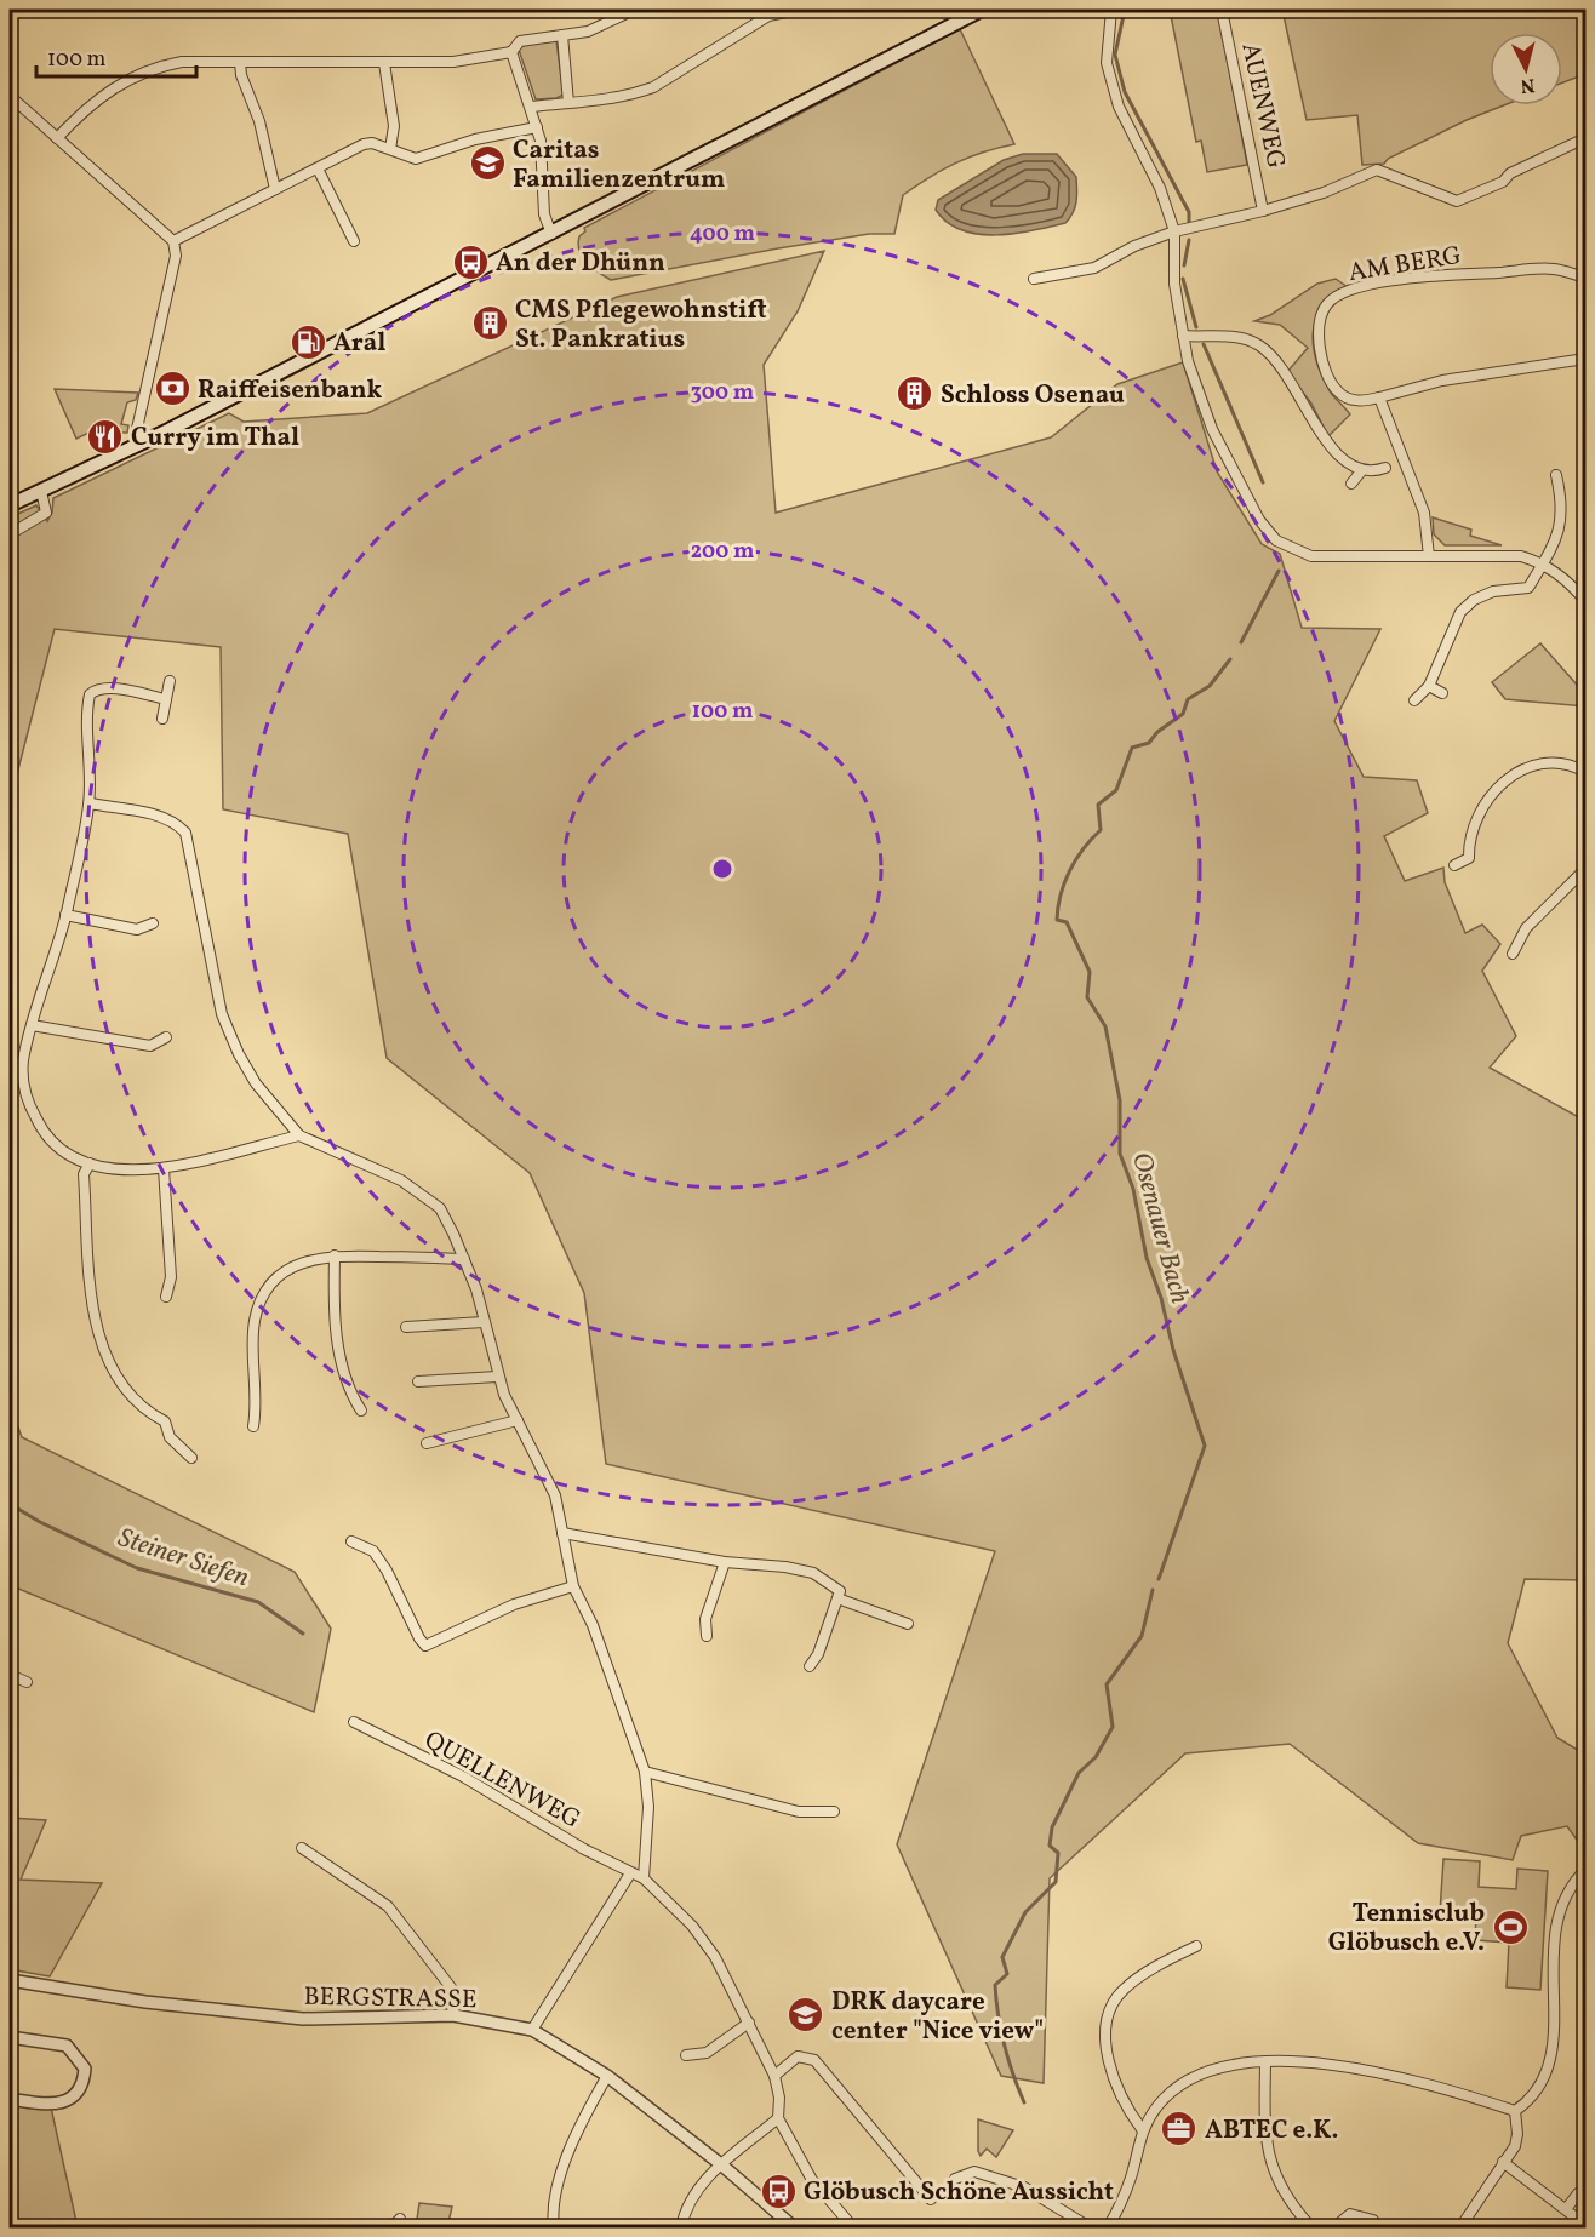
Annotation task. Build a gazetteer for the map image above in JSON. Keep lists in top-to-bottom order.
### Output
{
  "streets": {
    "street": [
      "AUENWEG",
      "AM BERG",
      "QUELLENWEG",
      "BERGSTRASSE"
    ]
  },
  "water": ["Osenauer Bach", "Steiner Siefen"],
  "places": {
    "school or university": ["Caritas Familienzentrum", "DRK daycare center \"Nice view\""],
    "bus stop": ["An der Dhünn", "Glöbusch Schöne Aussicht"],
    "building": ["CMS Pflegewohnstift St. Pankratius", "Schloss Osenau"],
    "fuel station": ["Aral"],
    "bank": ["Raiffeisenbank"],
    "restaurant": ["Curry im Thal"],
    "sports": ["Tennisclub Glöbusch e.V."],
    "office": ["ABTEC e.K."]
  },
  "scale_bar": "100 m",
  "north": "bottom",
  "rings": [
    "400 m",
    "300 m",
    "200 m",
    "100 m"
  ]
}
